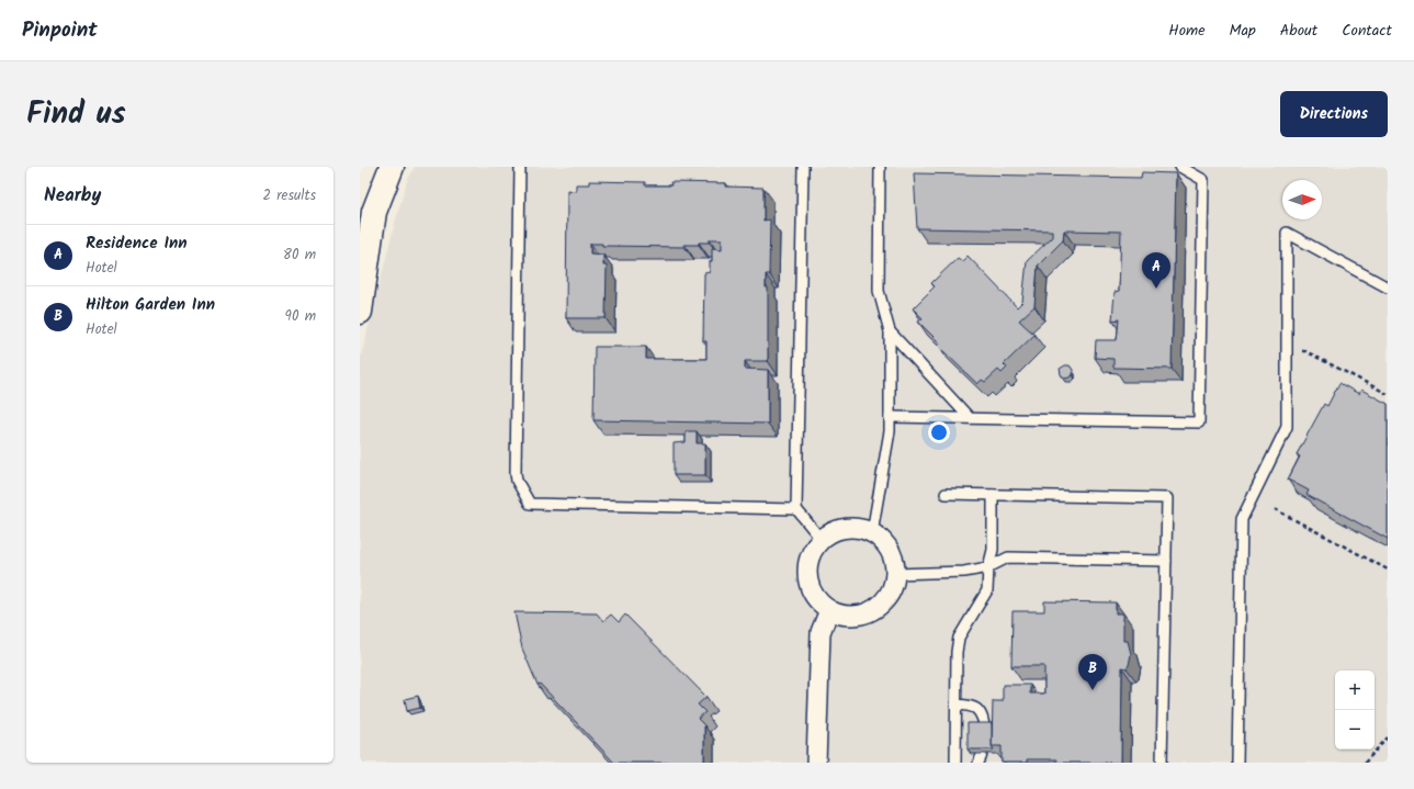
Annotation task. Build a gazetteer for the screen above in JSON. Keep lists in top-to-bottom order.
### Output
{
  "north": "right",
  "page": {
    "header": "Pinpoint",
    "nav": [
      "Home",
      "Map",
      "About",
      "Contact"
    ],
    "title": "Find us",
    "buttons": "Directions",
    "heading": ["Nearby", "2 results"],
    "list": [
      {
        "mark": "A",
        "name": "Residence Inn",
        "note": "Hotel",
        "value": "80 m"
      },
      {
        "mark": "B",
        "name": "Hilton Garden Inn",
        "note": "Hotel",
        "value": "90 m"
      }
    ],
    "pins": ["A", "B"],
    "map_buttons": ["+", "−"]
  }
}
